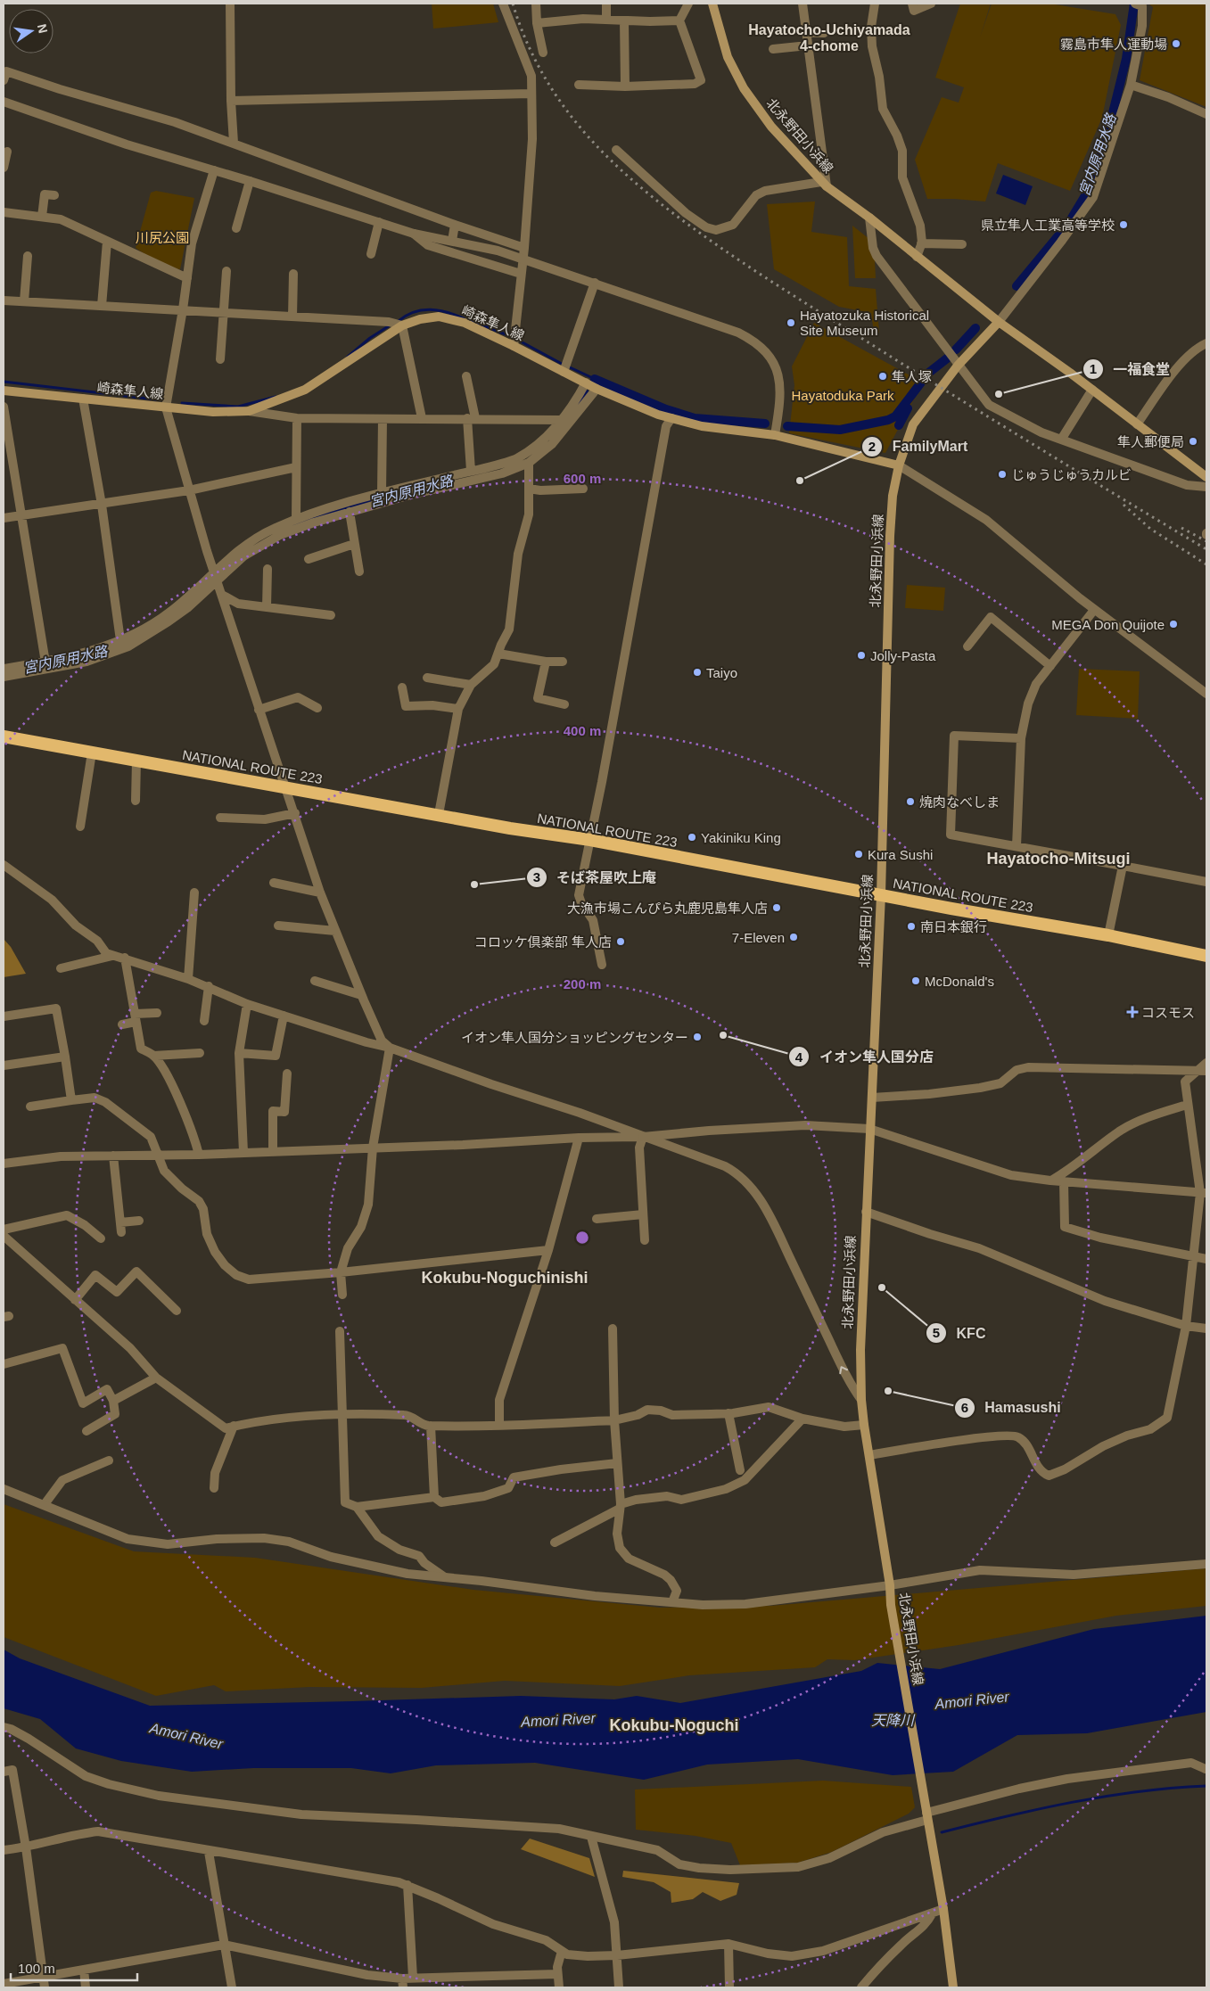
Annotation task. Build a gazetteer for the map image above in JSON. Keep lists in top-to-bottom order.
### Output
{
  "streets": {
    "highway": ["NATIONAL ROUTE 223"],
    "main road": ["北永野田小浜線", "崎森隼人線"]
  },
  "crossings": [
    ["北永野田小浜線", "崎森隼人線"],
    ["北永野田小浜線", "NATIONAL ROUTE 223"]
  ],
  "districts": [
    "Hayatocho-Uchiyamada 4-chome",
    "Hayatocho-Mitsugi",
    "Kokubu-Noguchinishi",
    "Kokubu-Noguchi"
  ],
  "water": ["宮内原用水路", "Amori River", "天降川"],
  "parks": ["川尻公園", "Hayatoduka Park"],
  "places": {
    "other": [
      "霧島市隼人運動場",
      "県立隼人工業高等学校",
      "Hayatozuka Historical Site Museum",
      "隼人塚",
      "一福食堂",
      "隼人郵便局",
      "じゅうじゅうカルビ",
      "FamilyMart",
      "MEGA Don Quijote",
      "Jolly-Pasta",
      "Taiyo",
      "焼肉なべしま",
      "Yakiniku King",
      "Kura Sushi",
      "そば茶屋吹上庵",
      "大漁市場こんぴら丸鹿児島隼人店",
      "南日本銀行",
      "7-Eleven",
      "コロッケ倶楽部 隼人店",
      "McDonald's",
      "イオン隼人国分店",
      "イオン隼人国分ショッピングセンター",
      "KFC",
      "Hamasushi"
    ],
    "health": ["コスモス"]
  },
  "scale_bar": "100 m",
  "north": "right",
  "rings": ["600 m", "400 m", "200 m"]
}
